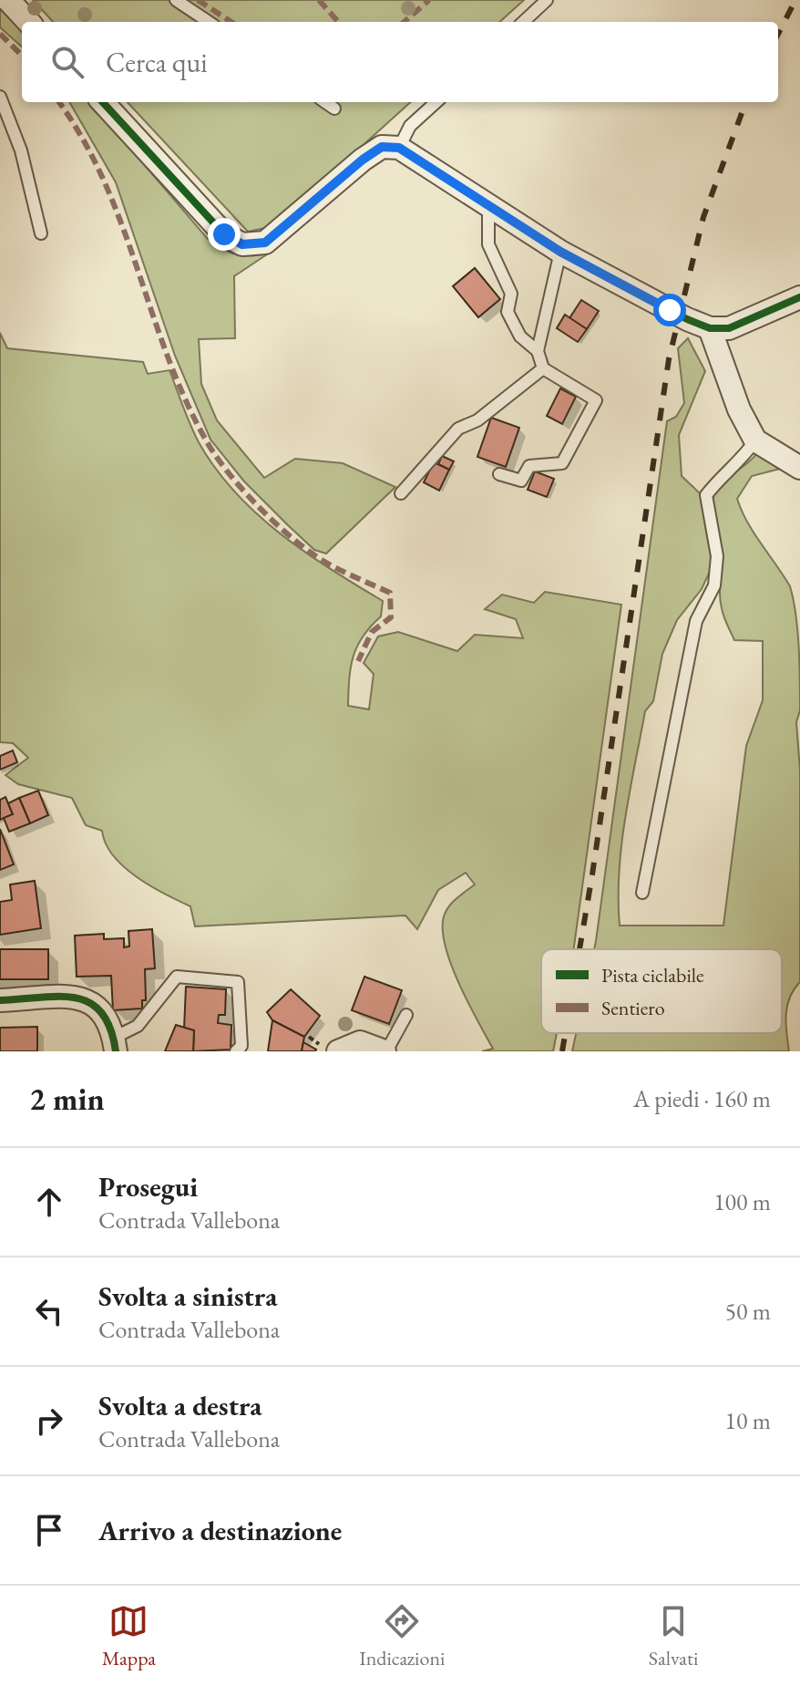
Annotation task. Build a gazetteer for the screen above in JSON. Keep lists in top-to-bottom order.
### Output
{
  "legend": ["Pista ciclabile", "Sentiero"],
  "page": {
    "search": "Cerca qui",
    "heading": ["2 min", "A piedi · 160 m"],
    "list": [
      ["Prosegui", "Contrada Vallebona", "100 m"],
      ["Svolta a sinistra", "Contrada Vallebona", "50 m"],
      ["Svolta a destra", "Contrada Vallebona", "10 m"],
      "Arrivo a destinazione"
    ],
    "nav": ["Mappa", "Indicazioni", "Salvati"]
  }
}
